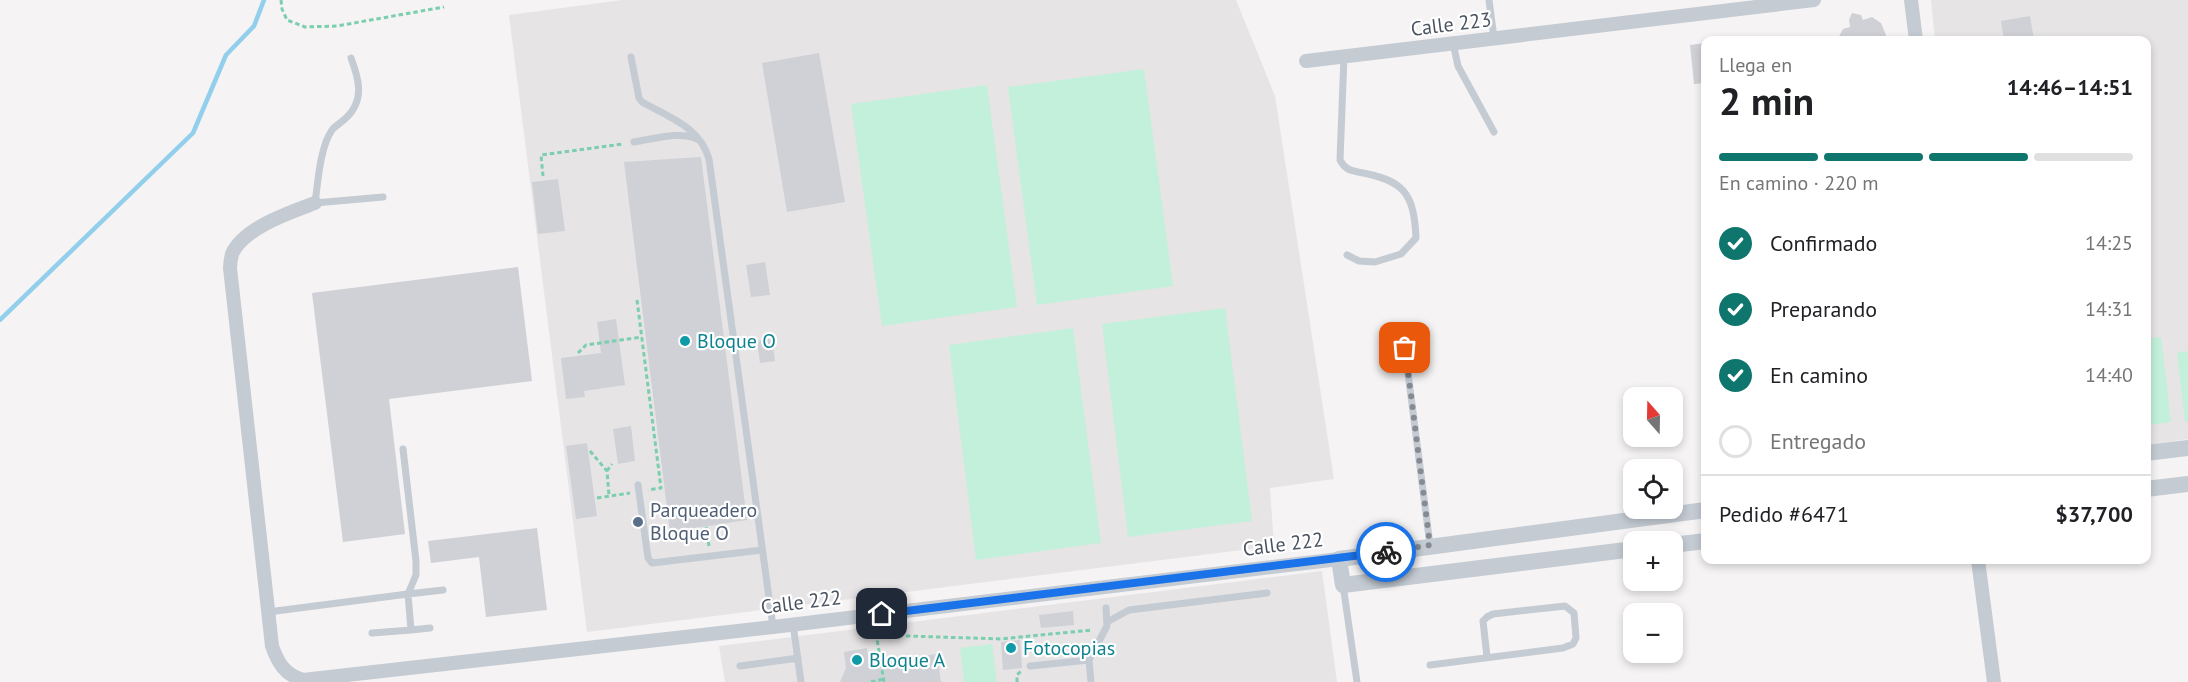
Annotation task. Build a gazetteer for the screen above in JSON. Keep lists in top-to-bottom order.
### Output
{
  "streets": {
    "street": ["Calle 223", "Calle 222"]
  },
  "places": [
    "Bloque O",
    "Parqueadero Bloque O",
    "Fotocopias",
    "Bloque A"
  ],
  "north": "top",
  "page": {
    "heading": ["2 min", "Llega en", "14:46–14:51"],
    "panel": ["Pedido #6471", "$37,700"],
    "bar": "En camino · 220 m",
    "list": [
      ["Confirmado", "14:25"],
      ["Preparando", "14:31"],
      ["En camino", "14:40"],
      "Entregado"
    ],
    "map_buttons": ["+", "−"]
  }
}
